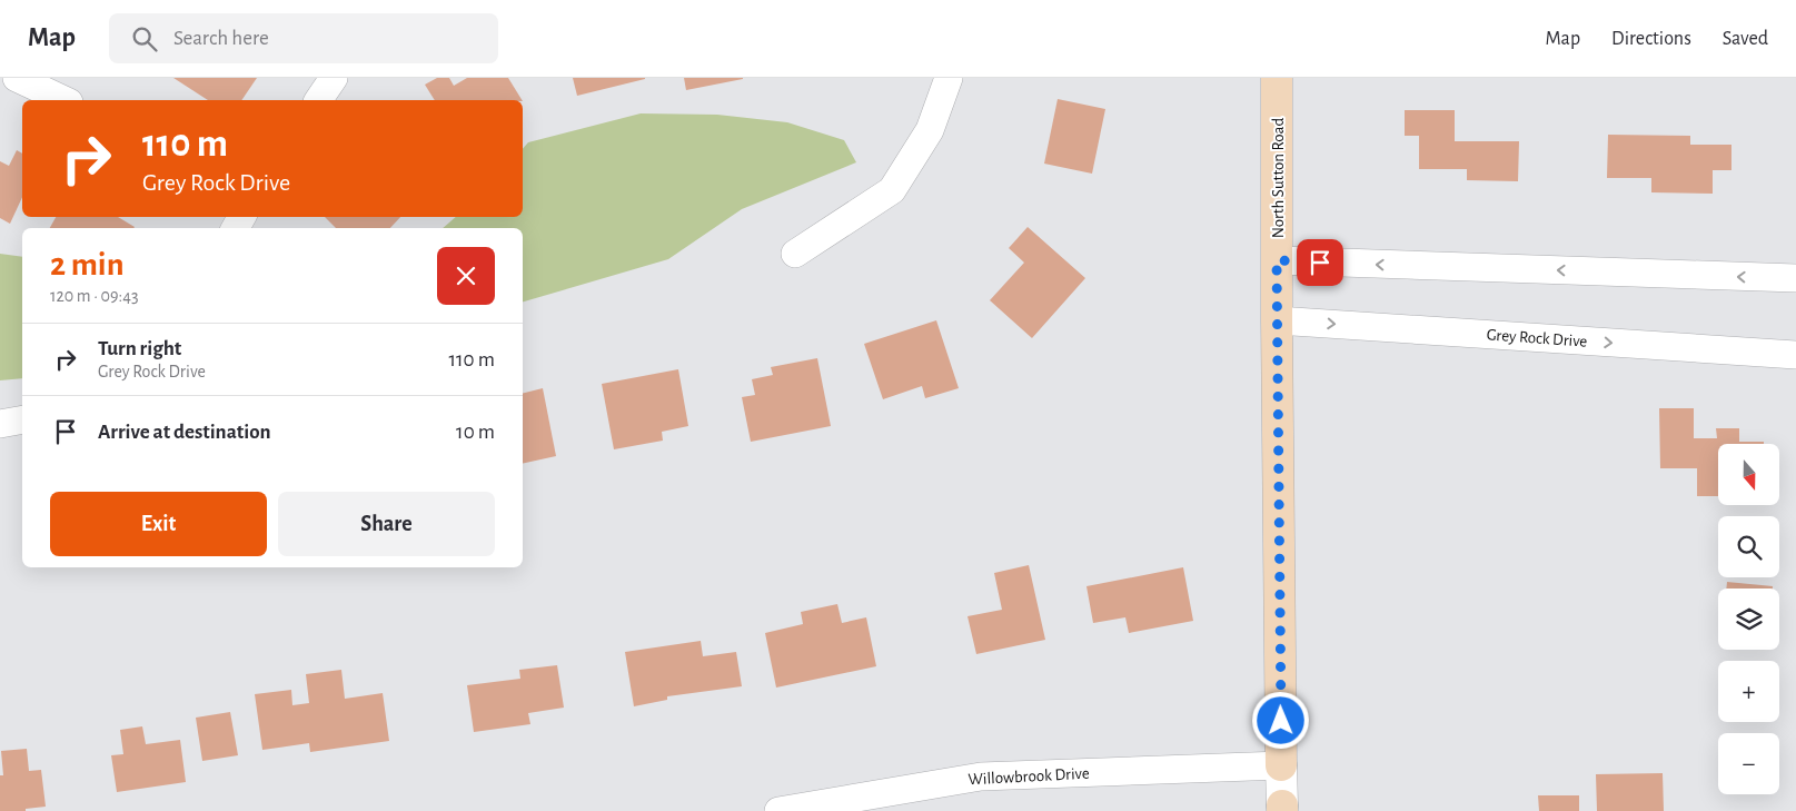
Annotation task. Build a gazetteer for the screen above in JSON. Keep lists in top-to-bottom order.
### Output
{
  "streets": {
    "main road": ["North Sutton Road"],
    "street": ["Grey Rock Drive", "Willowbrook Drive"]
  },
  "crossings": [
    ["North Sutton Road", "Grey Rock Drive"],
    ["North Sutton Road", "Willowbrook Drive"]
  ],
  "north": "bottom",
  "page": {
    "header": "Map",
    "search": "Search here",
    "nav": ["Map", "Directions", "Saved"],
    "turn": ["110 m", "Grey Rock Drive"],
    "heading": ["2 min", "120 m · 09:43"],
    "list": [
      {
        "name": "Turn right",
        "note": "Grey Rock Drive",
        "value": "110 m"
      },
      {
        "name": "Arrive at destination",
        "value": "10 m"
      }
    ],
    "map_buttons": ["+", "−"],
    "buttons": ["Exit", "Share"]
  }
}
